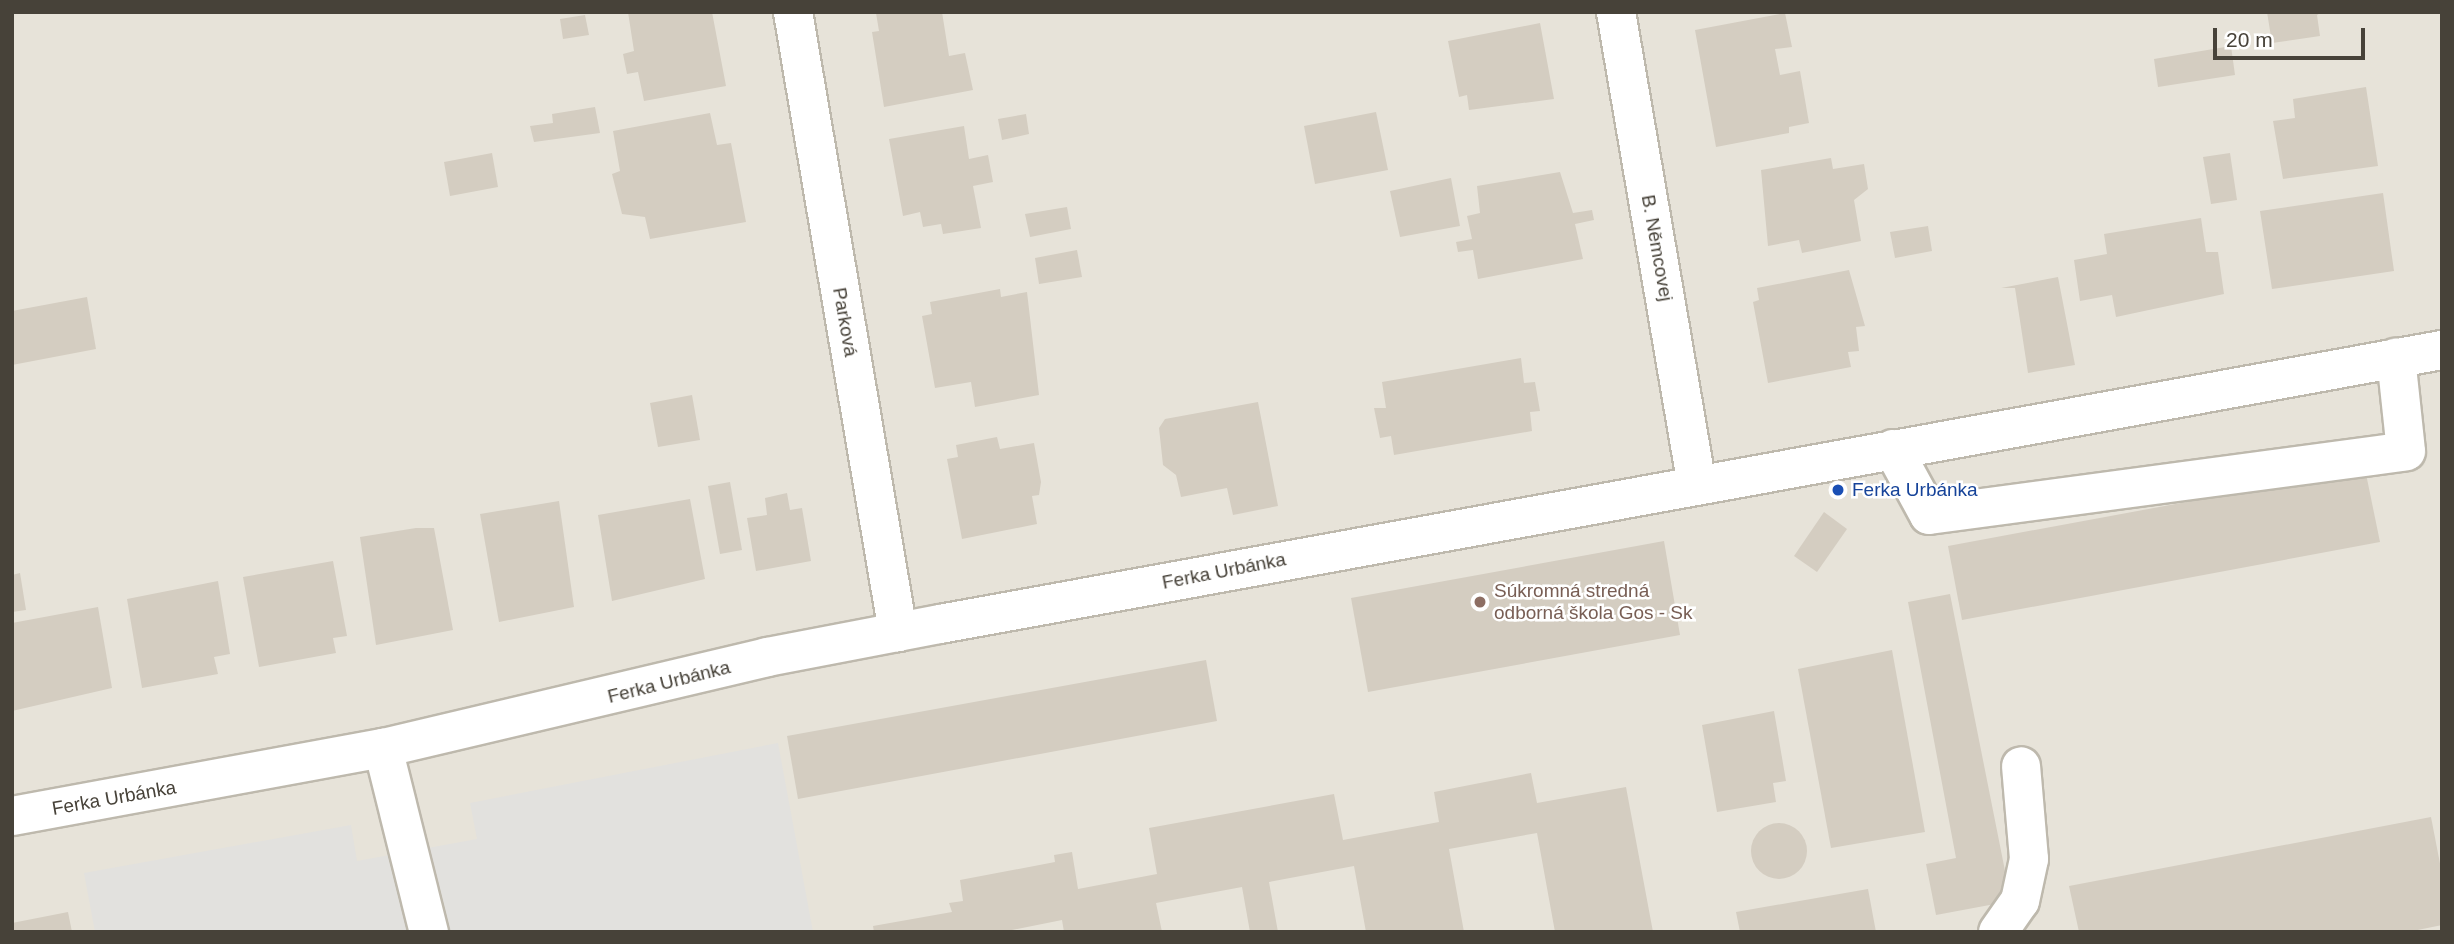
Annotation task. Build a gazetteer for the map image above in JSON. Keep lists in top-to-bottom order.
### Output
{
  "streets": {
    "street": ["B. Němcovej", "Parková", "Ferka Urbánka"]
  },
  "crossings": [
    ["B. Němcovej", "Ferka Urbánka"],
    ["Parková", "Ferka Urbánka"]
  ],
  "places": ["Ferka Urbánka", "Súkromná stredná odborná škola Gos - Sk"],
  "scale_bar": "20 m"
}
